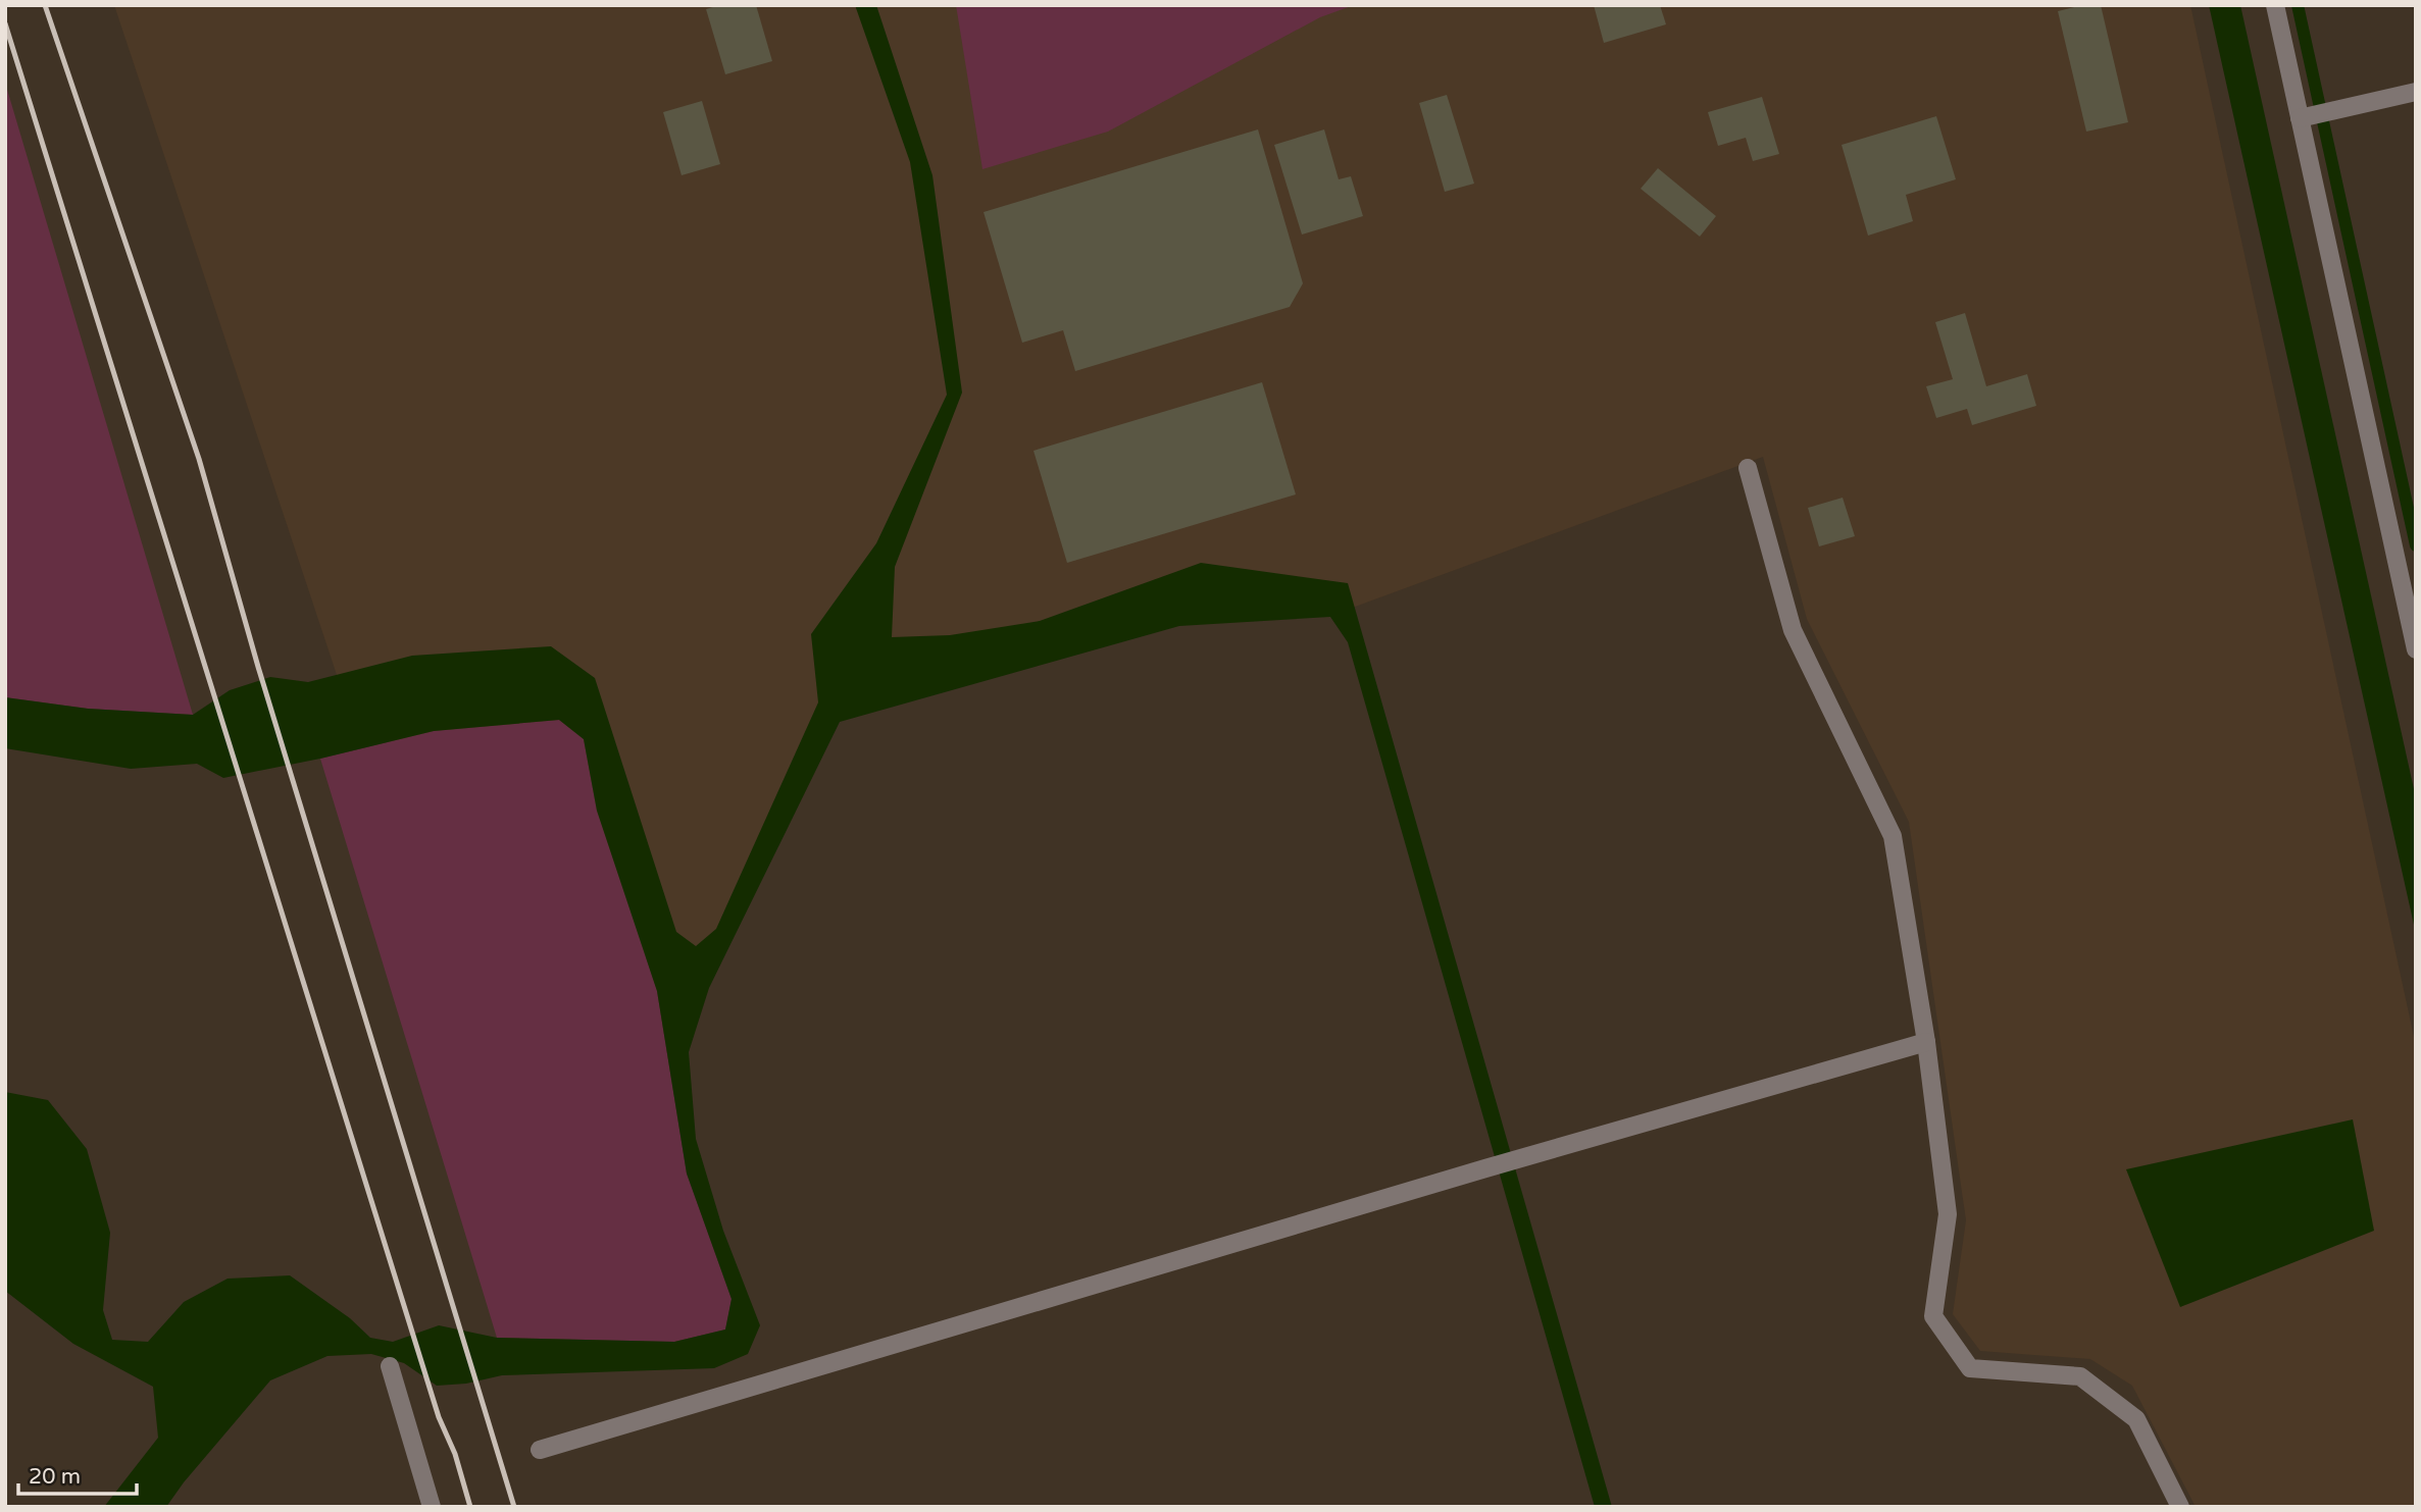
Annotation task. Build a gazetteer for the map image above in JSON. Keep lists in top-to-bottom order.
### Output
{
  "scale_bar": "20 m"
}
